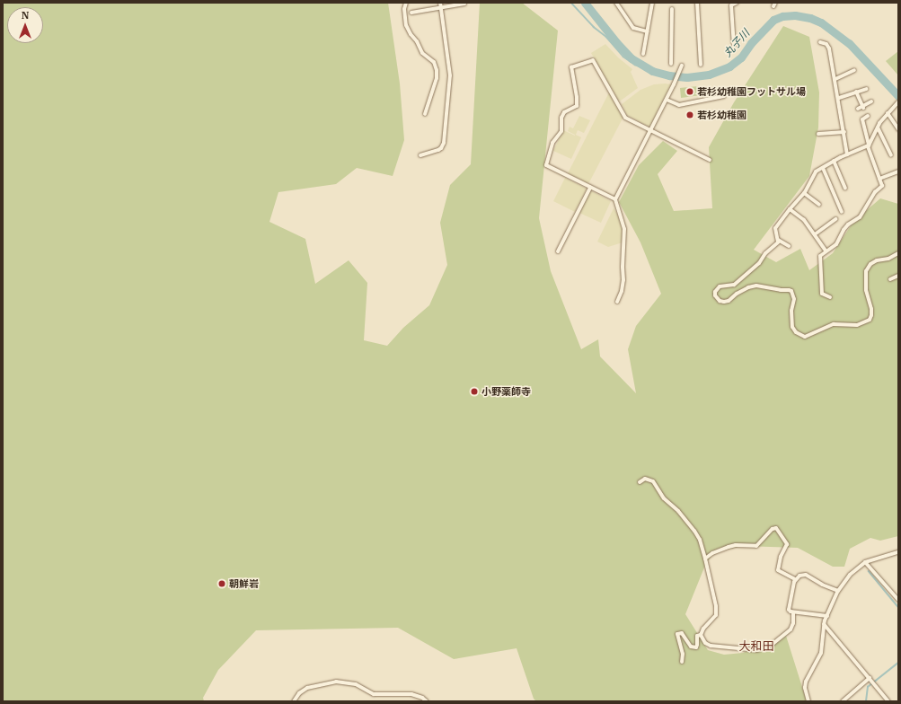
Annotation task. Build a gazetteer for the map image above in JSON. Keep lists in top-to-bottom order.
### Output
{
  "districts": ["大和田"],
  "water": ["丸子川"],
  "places": [
    "若杉幼稚園フットサル場",
    "若杉幼稚園",
    "小野薬師寺",
    "朝鮮岩"
  ],
  "north": "top"
}
